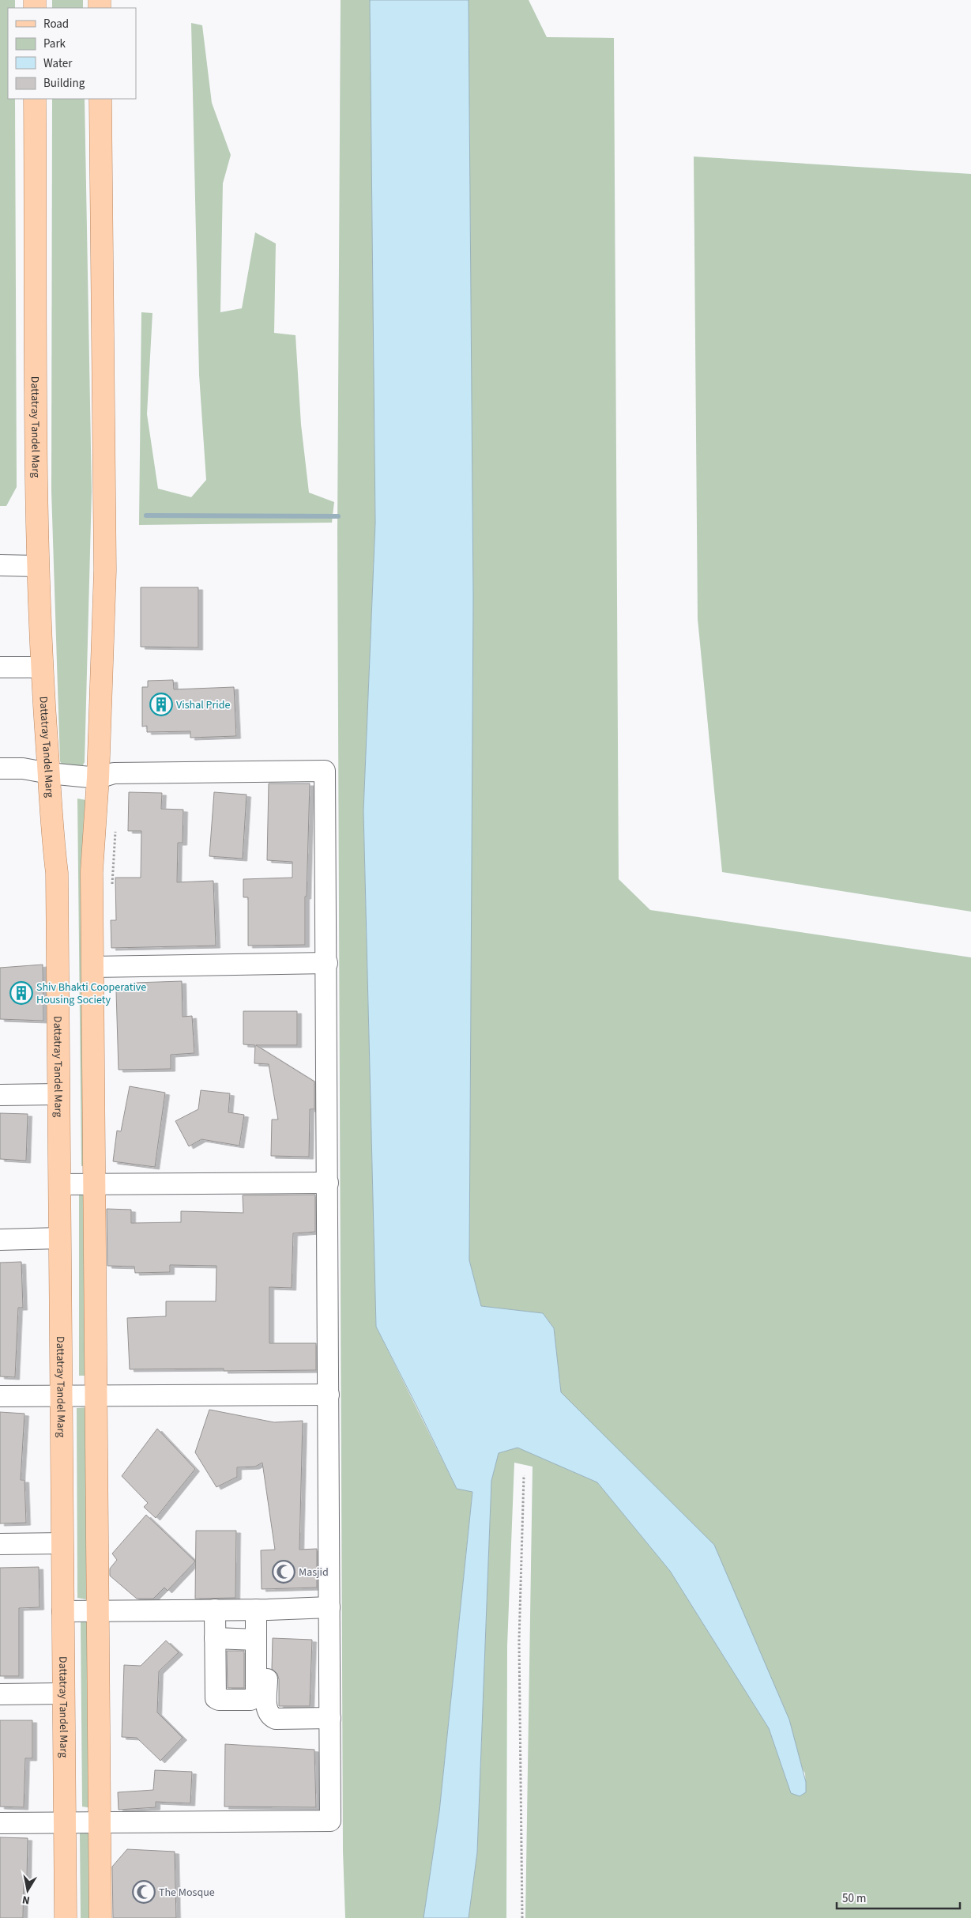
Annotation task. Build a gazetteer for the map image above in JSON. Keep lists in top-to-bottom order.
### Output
{
  "streets": {
    "main road": ["Dattatray Tandel Marg"]
  },
  "places": {
    "building": ["Vishal Pride", "Shiv Bhakti Cooperative Housing Society"],
    "mosque": ["Masjid", "The Mosque"]
  },
  "legend": [
    "Road",
    "Park",
    "Water",
    "Building"
  ],
  "scale_bar": "50 m",
  "north": "bottom"
}
